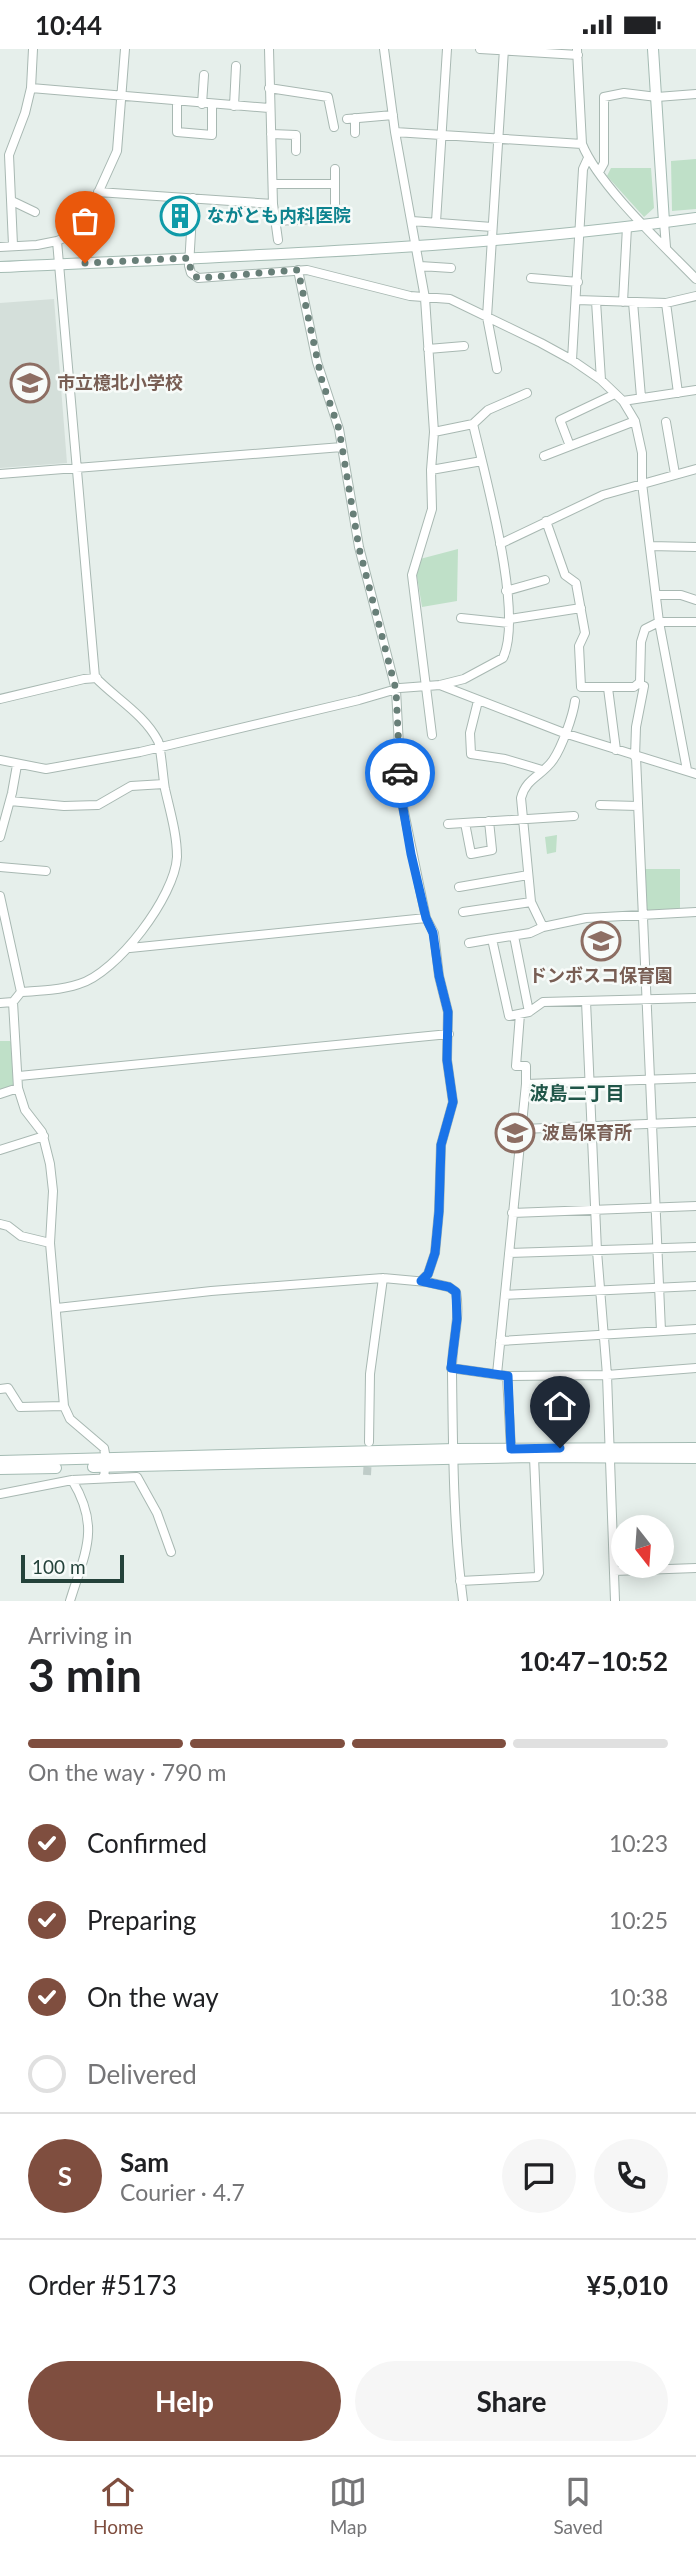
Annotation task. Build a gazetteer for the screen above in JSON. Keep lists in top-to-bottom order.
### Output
{
  "districts": ["波島二丁目"],
  "places": {
    "building": ["ながとも内科医院"],
    "school or university": ["市立檍北小学校", "ドンボスコ保育園", "波島保育所"]
  },
  "scale_bar": "100 m",
  "north": "bottom",
  "page": {
    "status": "10:44",
    "scale": "100 m",
    "heading": ["3 min", "Arriving in", "10:47–10:52"],
    "panel": [
      "Sam",
      "Courier · 4.7",
      "Order #5173",
      "¥5,010"
    ],
    "bar": "On the way · 790 m",
    "list": [
      ["Confirmed", "10:23"],
      ["Preparing", "10:25"],
      ["On the way", "10:38"],
      "Delivered"
    ],
    "round": "S",
    "buttons": ["Help", "Share"],
    "tabs": ["Home", "Map", "Saved"]
  }
}
